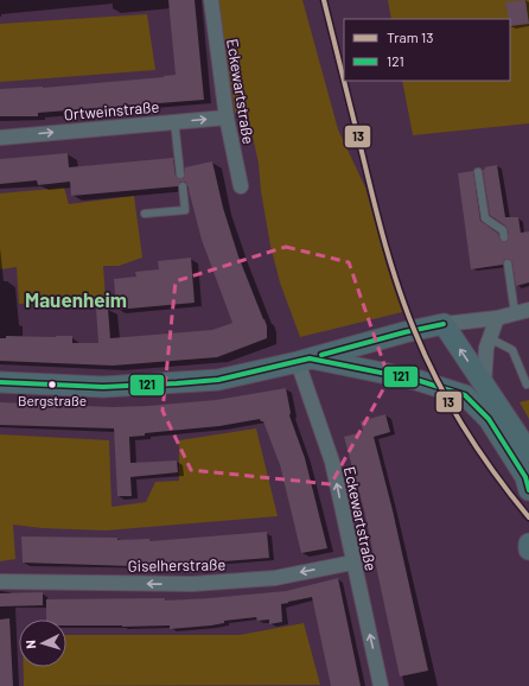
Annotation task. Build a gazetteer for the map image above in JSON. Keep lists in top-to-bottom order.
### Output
{
  "streets": {
    "street": ["Eckewartstraße", "Ortweinstraße", "Giselherstraße"]
  },
  "crossings": [
    ["Eckewartstraße", "Ortweinstraße"],
    ["Eckewartstraße", "Giselherstraße"]
  ],
  "one_way": ["Eckewartstraße", "Ortweinstraße", "Giselherstraße"],
  "districts": ["Mauenheim"],
  "places": ["Bergstraße"],
  "lines": ["tram line 13", "transit line 121"],
  "legend": ["Tram 13", "121"],
  "north": "left"
}
